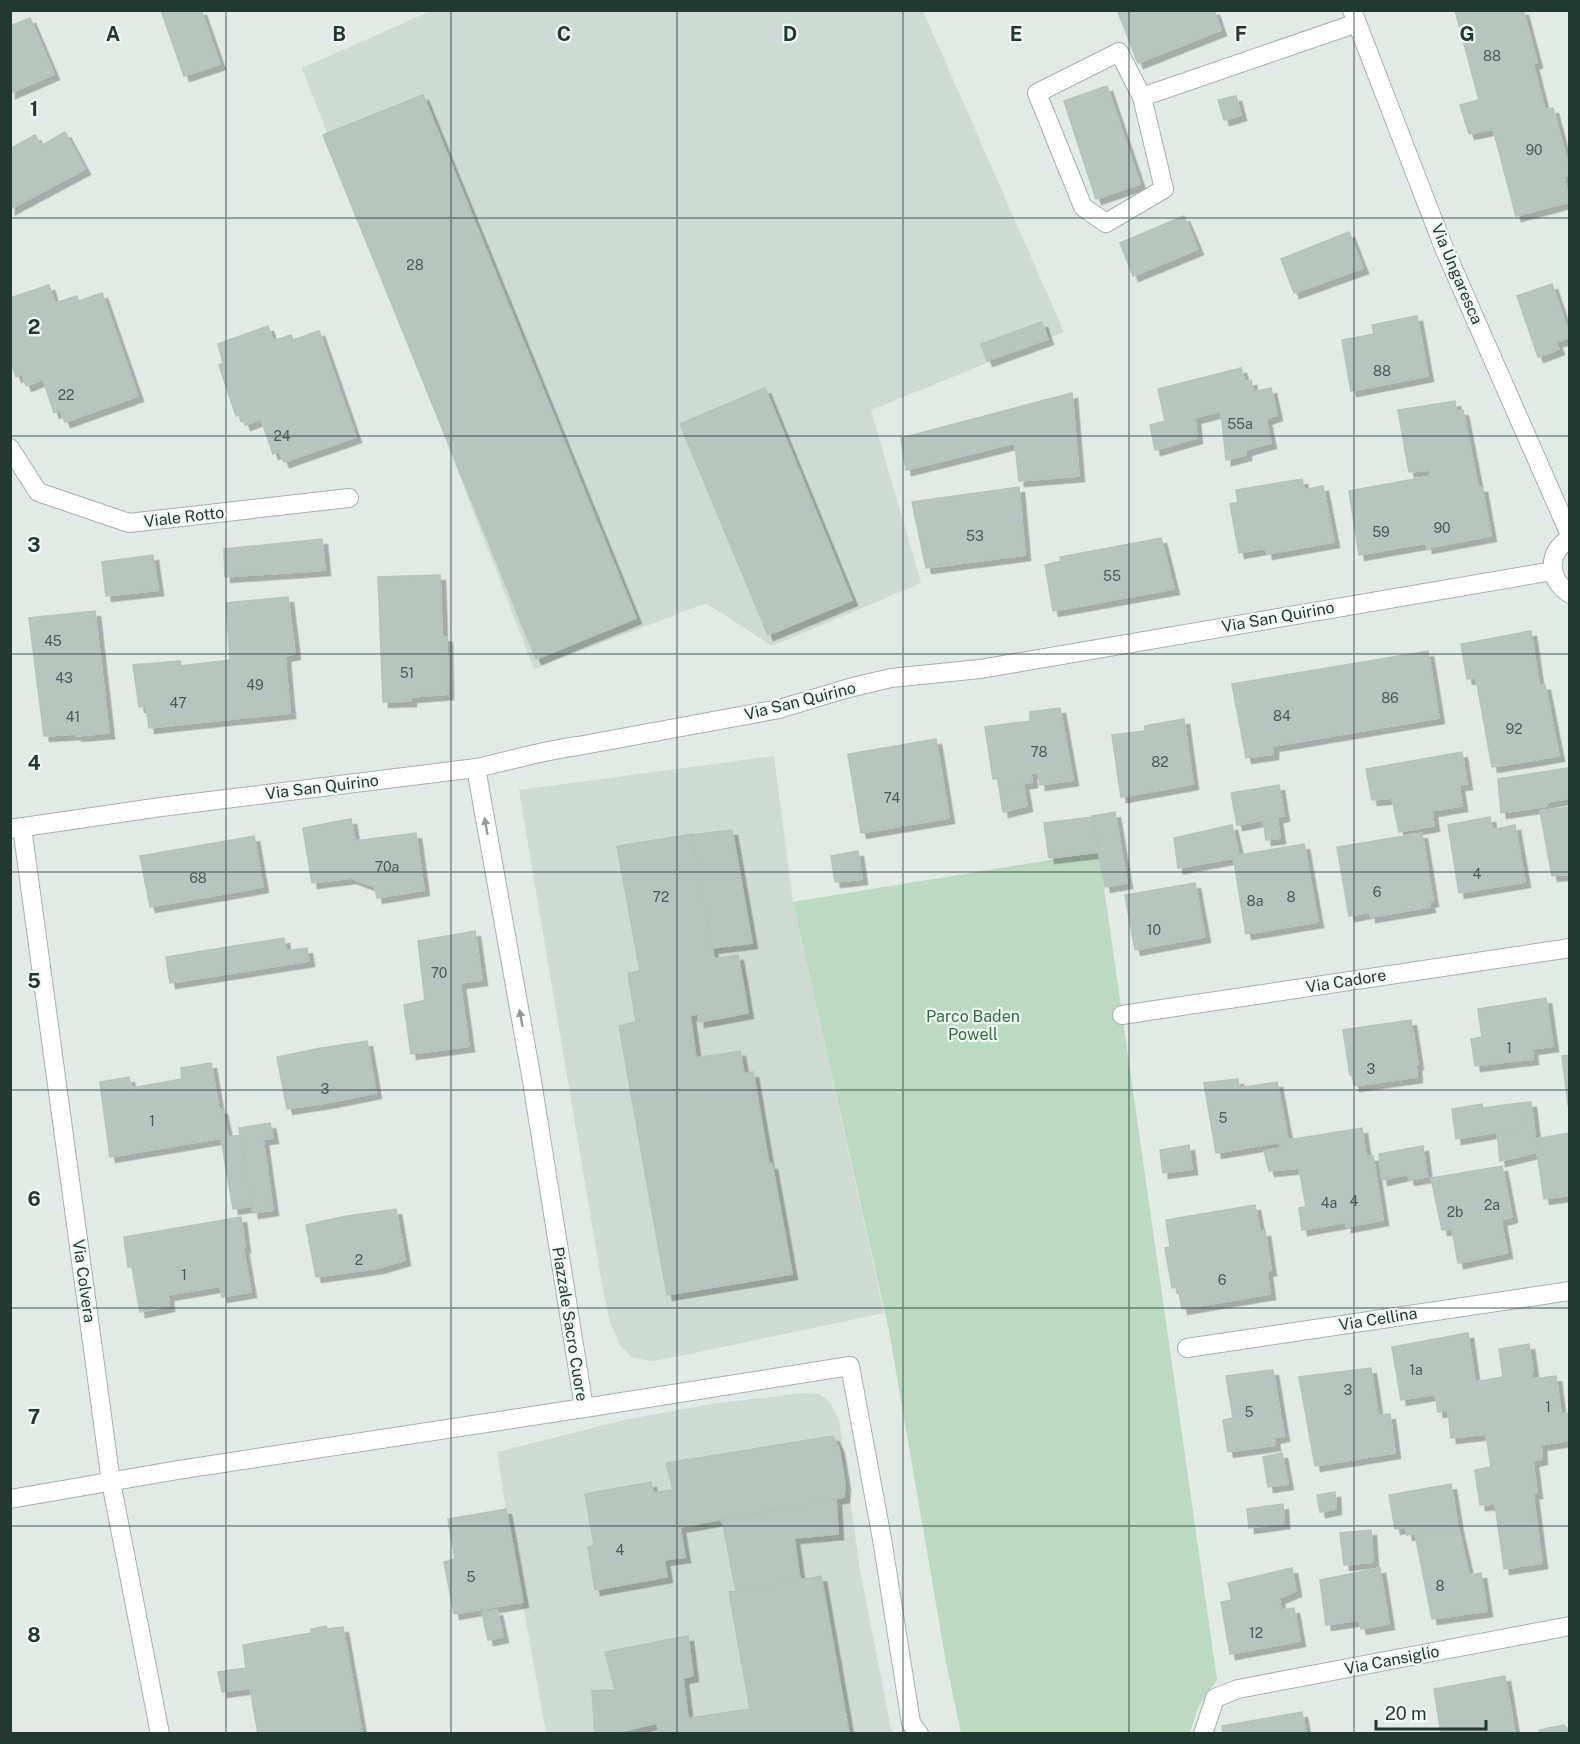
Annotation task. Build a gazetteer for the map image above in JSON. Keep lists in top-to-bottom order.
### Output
{
  "streets": {
    "street": [
      "Via Ungaresca",
      "Viale Rotto",
      "Via San Quirino",
      "Via Cadore",
      "Via Colvera",
      "Via Cellina",
      "Piazzale Sacro Cuore",
      "Via Cansiglio"
    ]
  },
  "crossings": [
    ["Via Ungaresca", "Via San Quirino"],
    ["Via San Quirino", "Via Colvera"],
    ["Via San Quirino", "Piazzale Sacro Cuore"],
    ["Via Colvera", "Piazzale Sacro Cuore"]
  ],
  "one_way": ["Piazzale Sacro Cuore"],
  "parks": ["Parco Baden Powell"],
  "house_numbers": [
    "88",
    "90",
    "28",
    "88",
    "22",
    "55a",
    "24",
    "90",
    "59",
    "53",
    "55",
    "45",
    "51",
    "43",
    "49",
    "86",
    "47",
    "84",
    "41",
    "92",
    "78",
    "82",
    "74",
    "70a",
    "4",
    "68",
    "6",
    "72",
    "8",
    "8a",
    "10",
    "70",
    "1",
    "3",
    "3",
    "5",
    "1",
    "4",
    "4a",
    "2a",
    "2b",
    "2",
    "1",
    "6",
    "1a",
    "3",
    "1",
    "5",
    "4",
    "5",
    "8",
    "12"
  ],
  "scale_bar": "20 m",
  "grid": {
    "columns": [
      "A",
      "B",
      "C",
      "D",
      "E",
      "F",
      "G"
    ],
    "rows": [
      "1",
      "2",
      "3",
      "4",
      "5",
      "6",
      "7",
      "8"
    ]
  }
}
